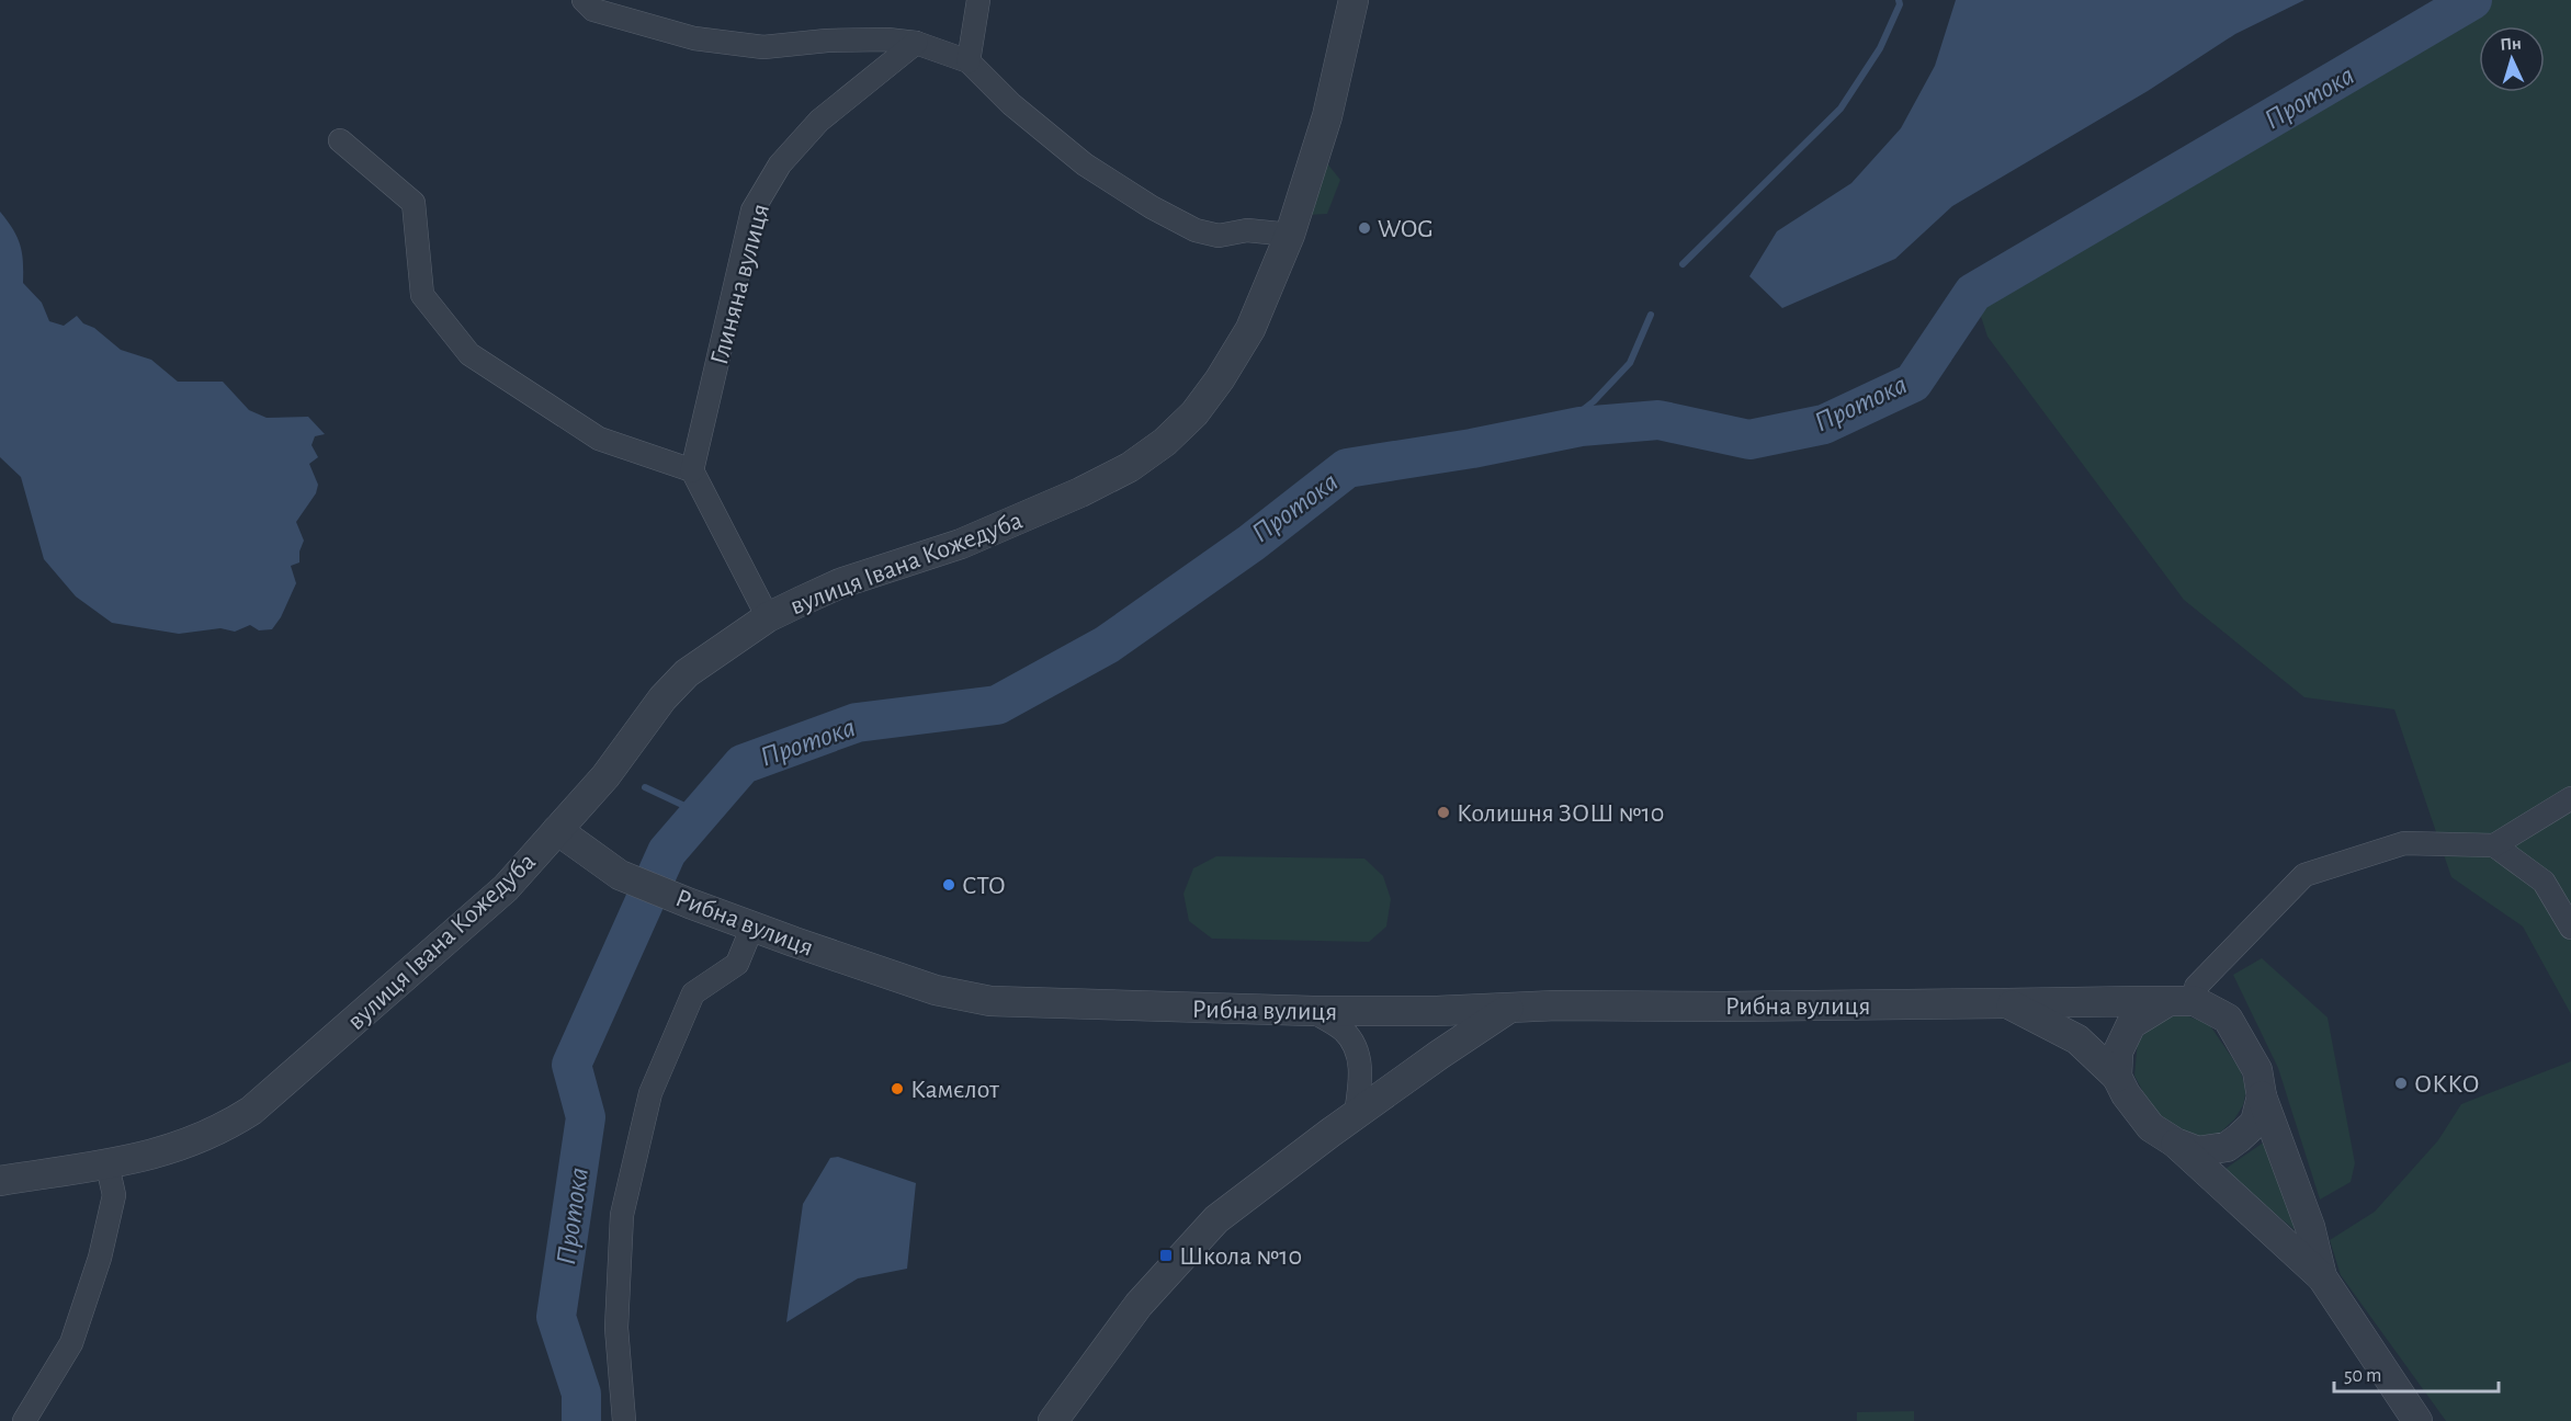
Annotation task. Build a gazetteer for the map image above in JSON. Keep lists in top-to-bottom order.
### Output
{
  "streets": {
    "street": ["Глиняна вулиця", "вулиця Івана Кожедуба", "Рибна вулиця"]
  },
  "crossings": [
    ["вулиця Івана Кожедуба", "Рибна вулиця"]
  ],
  "water": ["Протока"],
  "places": {
    "other": [
      "WOG",
      "Колишня ЗОШ №10",
      "СТО",
      "ОККО",
      "Камєлот"
    ],
    "transit": ["Школа №10"]
  },
  "scale_bar": "50 m",
  "north": "top"
}
